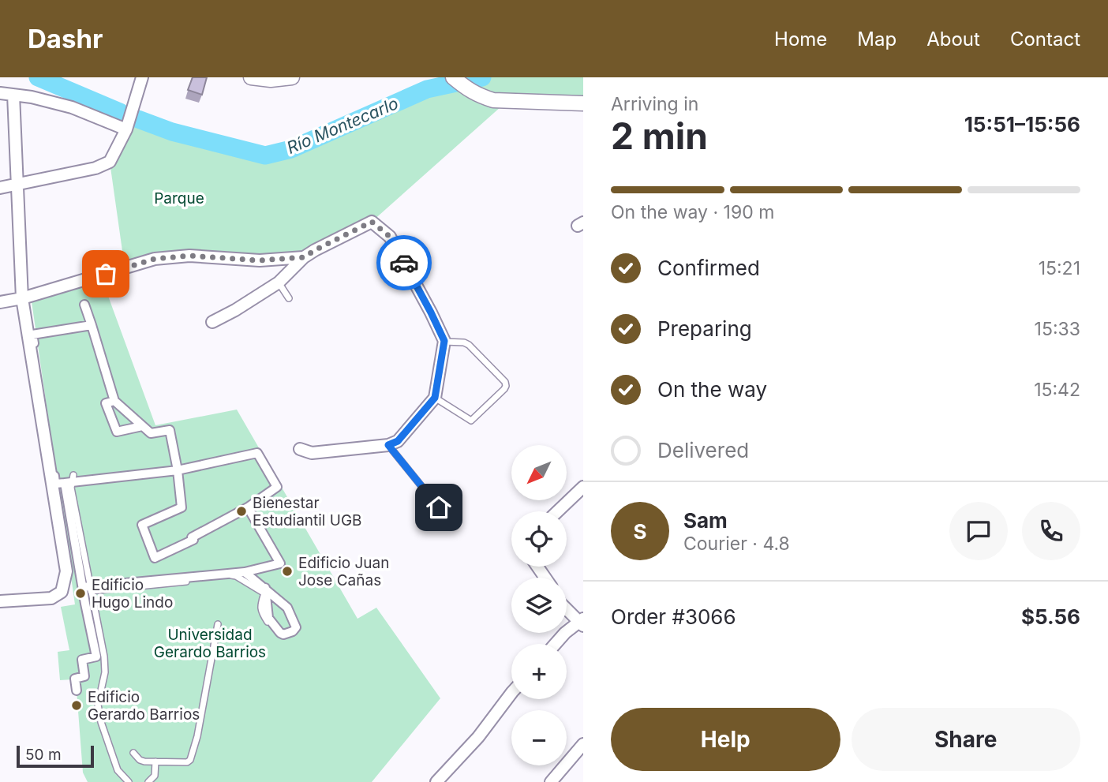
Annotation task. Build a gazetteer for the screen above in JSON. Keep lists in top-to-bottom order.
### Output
{
  "water": ["Río Montecarlo"],
  "parks": ["Parque", "Universidad Gerardo Barrios"],
  "places": [
    "Bienestar Estudiantil UGB",
    "Edificio Juan Jose Cañas",
    "Edificio Hugo Lindo",
    "Edificio Gerardo Barrios"
  ],
  "scale_bar": "50 m",
  "north": "bottom left",
  "page": {
    "header": "Dashr",
    "nav": [
      "Home",
      "Map",
      "About",
      "Contact"
    ],
    "heading": ["2 min", "Arriving in", "15:51–15:56"],
    "panel": [
      "Sam",
      "Courier · 4.8",
      "Order #3066",
      "$5.56"
    ],
    "bar": "On the way · 190 m",
    "list": [
      ["Confirmed", "15:21"],
      ["Preparing", "15:33"],
      ["On the way", "15:42"],
      "Delivered"
    ],
    "map_buttons": ["+", "−"],
    "round": "S",
    "buttons": ["Help", "Share"],
    "scale": "50 m"
  }
}
